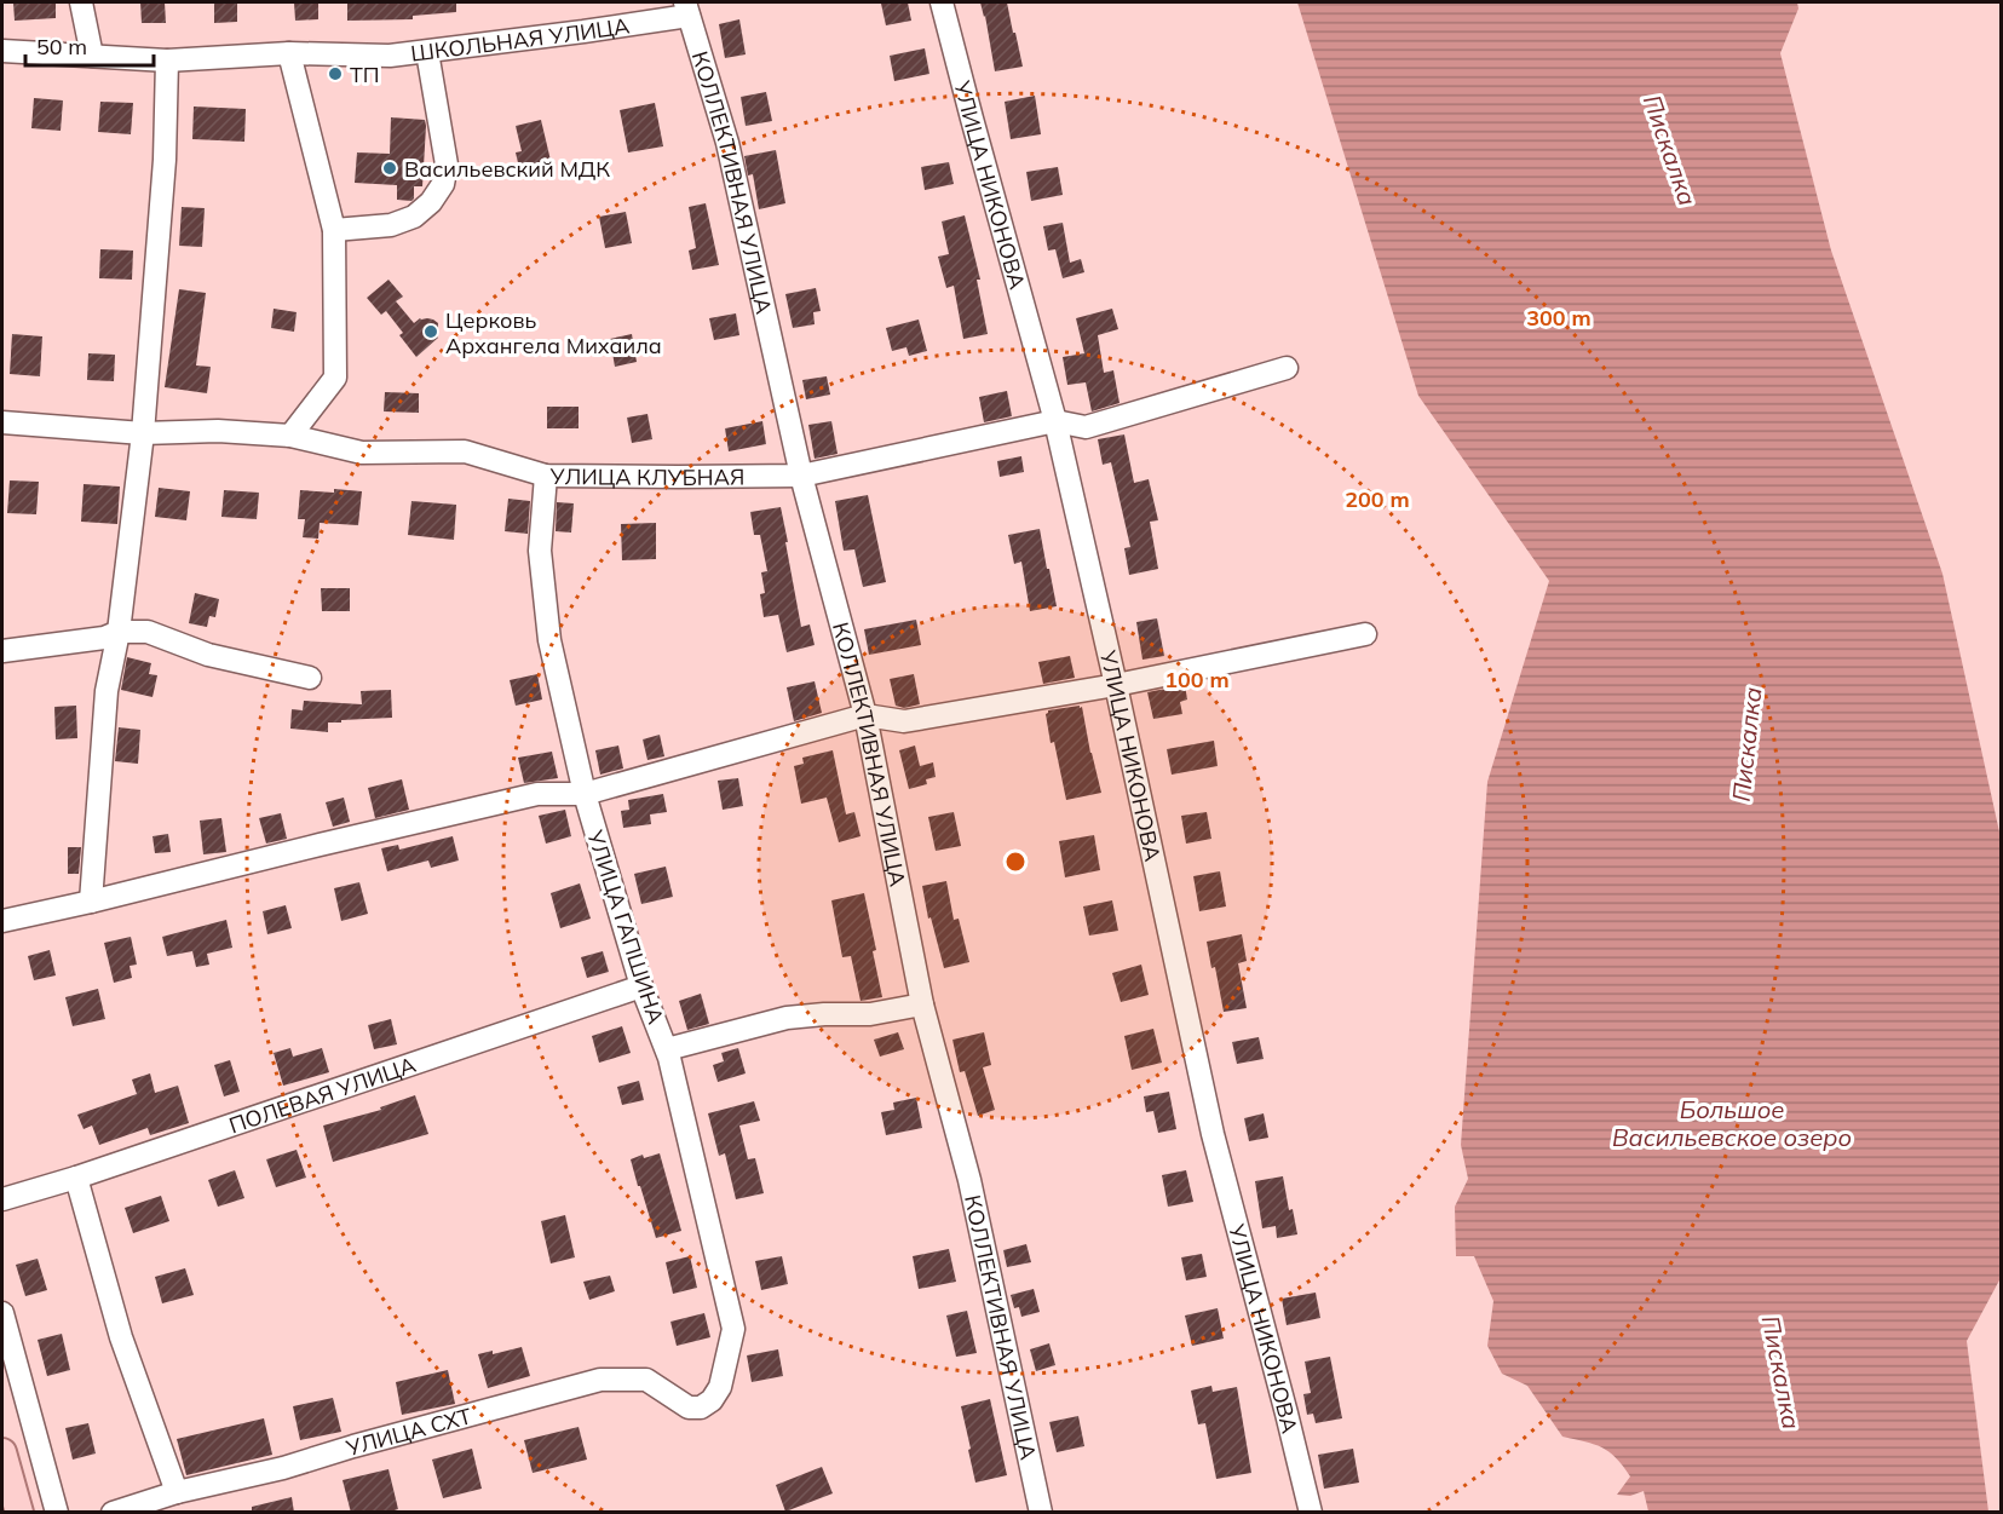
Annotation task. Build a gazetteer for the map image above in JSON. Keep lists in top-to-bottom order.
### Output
{
  "streets": {
    "street": [
      "ШКОЛЬНАЯ УЛИЦА",
      "КОЛЛЕКТИВНАЯ УЛИЦА",
      "УЛИЦА НИКОНОВА",
      "УЛИЦА КЛУБНАЯ",
      "УЛИЦА ГАПШИНА",
      "ПОЛЕВАЯ УЛИЦА",
      "УЛИЦА СХТ"
    ]
  },
  "crossings": [
    ["ШКОЛЬНАЯ УЛИЦА", "КОЛЛЕКТИВНАЯ УЛИЦА"],
    ["КОЛЛЕКТИВНАЯ УЛИЦА", "УЛИЦА КЛУБНАЯ"],
    ["УЛИЦА НИКОНОВА", "УЛИЦА КЛУБНАЯ"],
    ["УЛИЦА КЛУБНАЯ", "УЛИЦА ГАПШИНА"],
    ["УЛИЦА ГАПШИНА", "ПОЛЕВАЯ УЛИЦА"],
    ["УЛИЦА ГАПШИНА", "УЛИЦА СХТ"]
  ],
  "water": ["Пискалка", "Большое Васильевское озеро"],
  "places": ["ТП", "Васильевский МДК", "Церковь Архангела Михаила"],
  "scale_bar": "50 m",
  "rings": ["300 m", "200 m", "100 m"]
}
